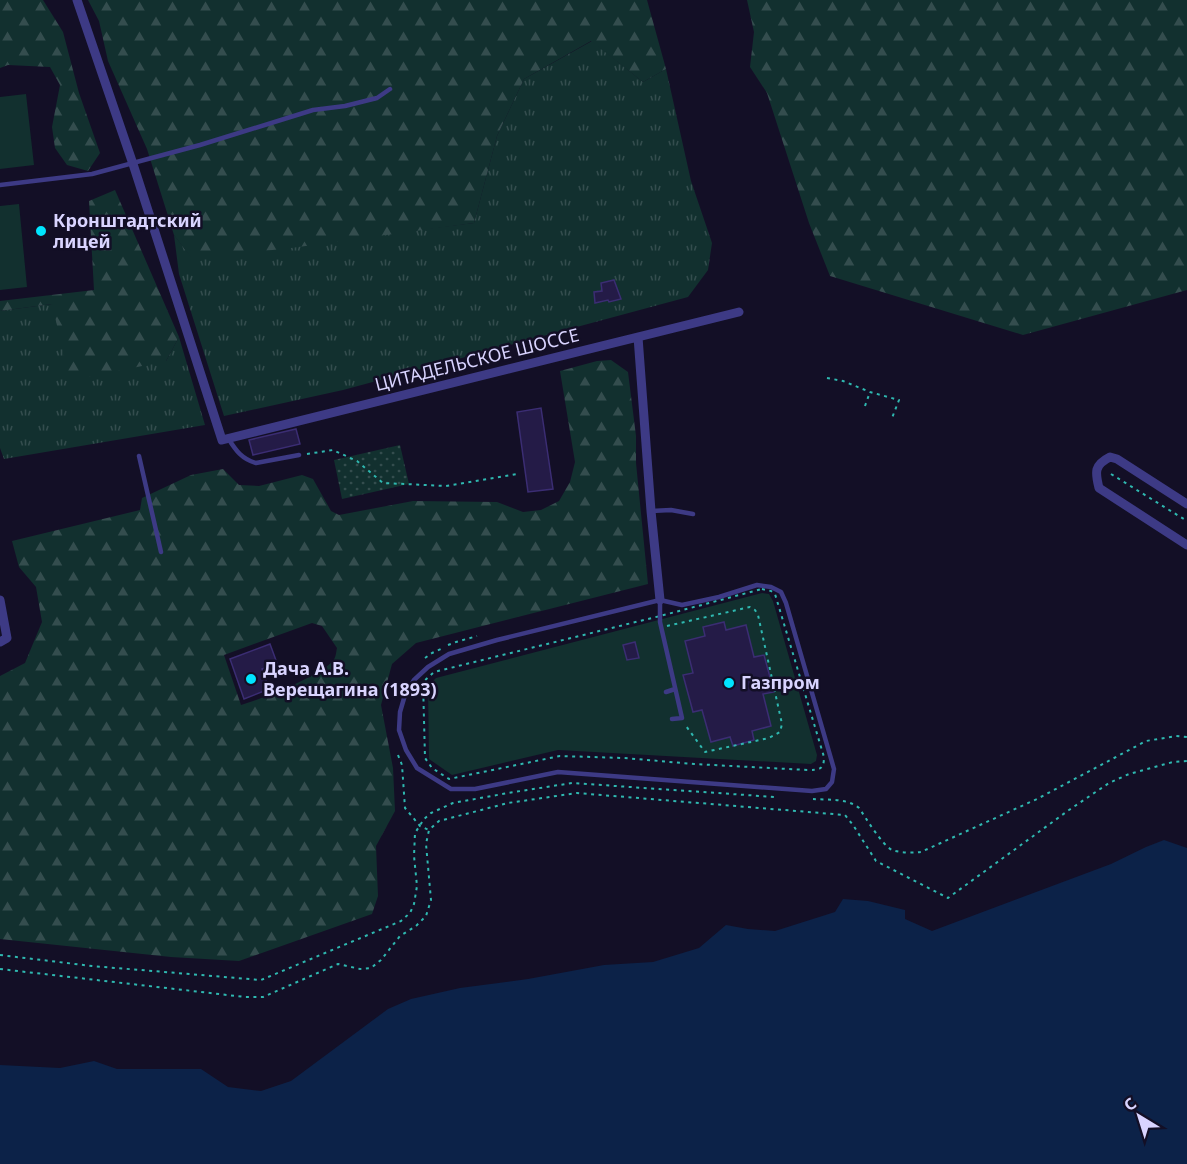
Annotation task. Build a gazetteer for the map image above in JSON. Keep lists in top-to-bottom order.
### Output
{
  "streets": {
    "street": ["ЦИТАДЕЛЬСКОЕ ШОССЕ"]
  },
  "places": ["Кронштадтский лицей", "Дача А.В. Верещагина (1893)", "Газпром"],
  "north": "top left"
}
